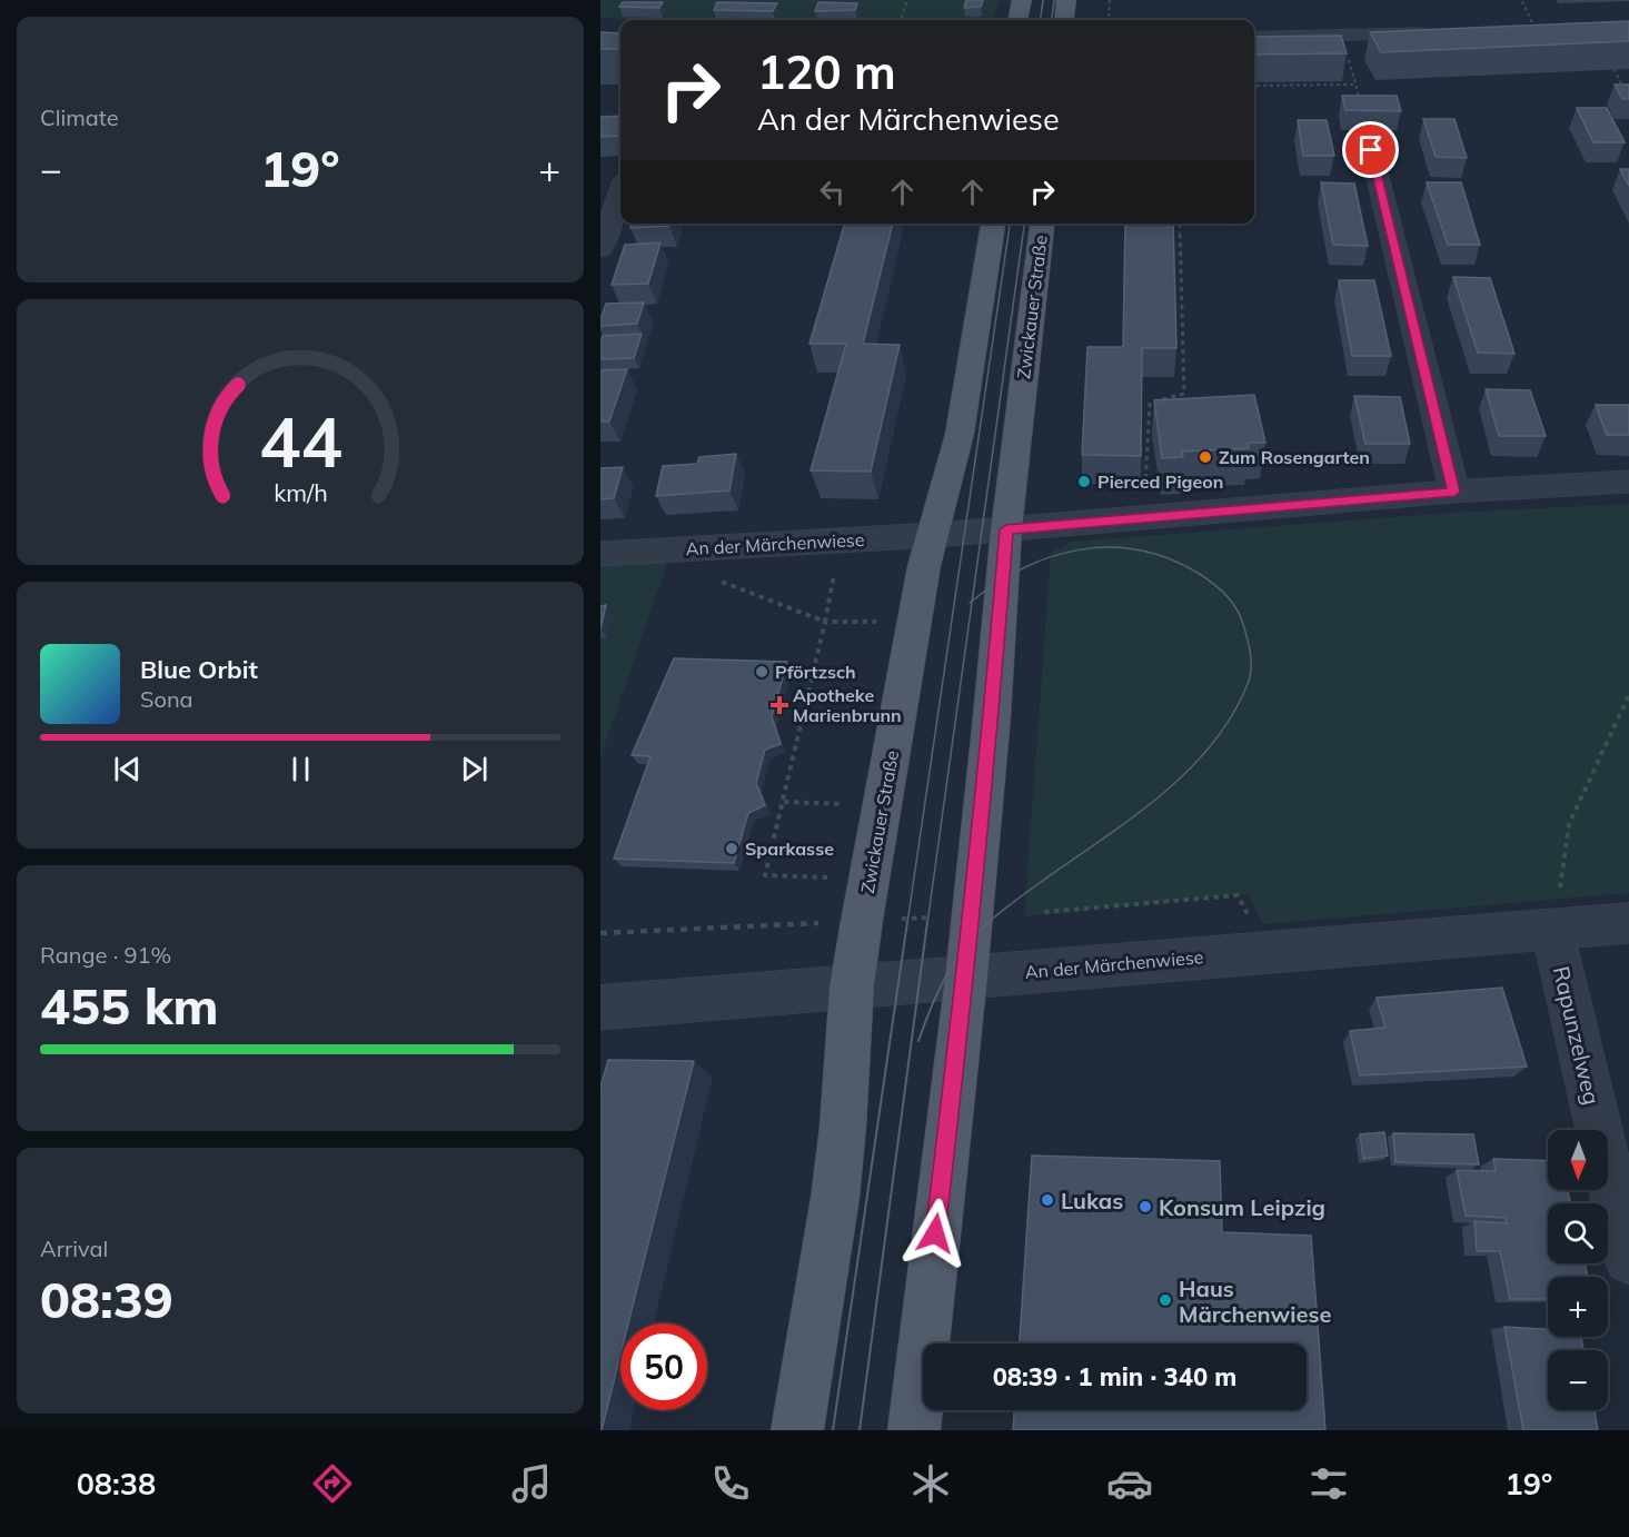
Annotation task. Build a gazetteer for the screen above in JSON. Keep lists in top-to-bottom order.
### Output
{
  "streets": {
    "main road": ["Zwickauer Straße"],
    "street": ["An der Märchenwiese", "Rapunzelweg"]
  },
  "crossings": [
    ["Zwickauer Straße", "An der Märchenwiese"],
    ["An der Märchenwiese", "Rapunzelweg"]
  ],
  "places": {
    "other": [
      "Zum Rosengarten",
      "Pierced Pigeon",
      "Pförtzsch",
      "Sparkasse",
      "Lukas",
      "Konsum Leipzig",
      "Haus Märchenwiese"
    ],
    "health": ["Apotheke Marienbrunn"]
  },
  "north": "bottom",
  "page": {
    "tile": [
      "Climate",
      ["Range · 91%", "455 km"],
      ["Arrival", "08:39"]
    ],
    "turn": ["120 m", "An der Märchenwiese"],
    "heat": ["−", "19°", "+"],
    "song": ["Blue Orbit", "Sona"],
    "map_buttons": ["+", "−"],
    "limit": "50",
    "trip": "08:39 · 1 min · 340 m",
    "tabs": ["08:38", "19°"],
    "gauge": ["44", "km/h"]
  }
}
